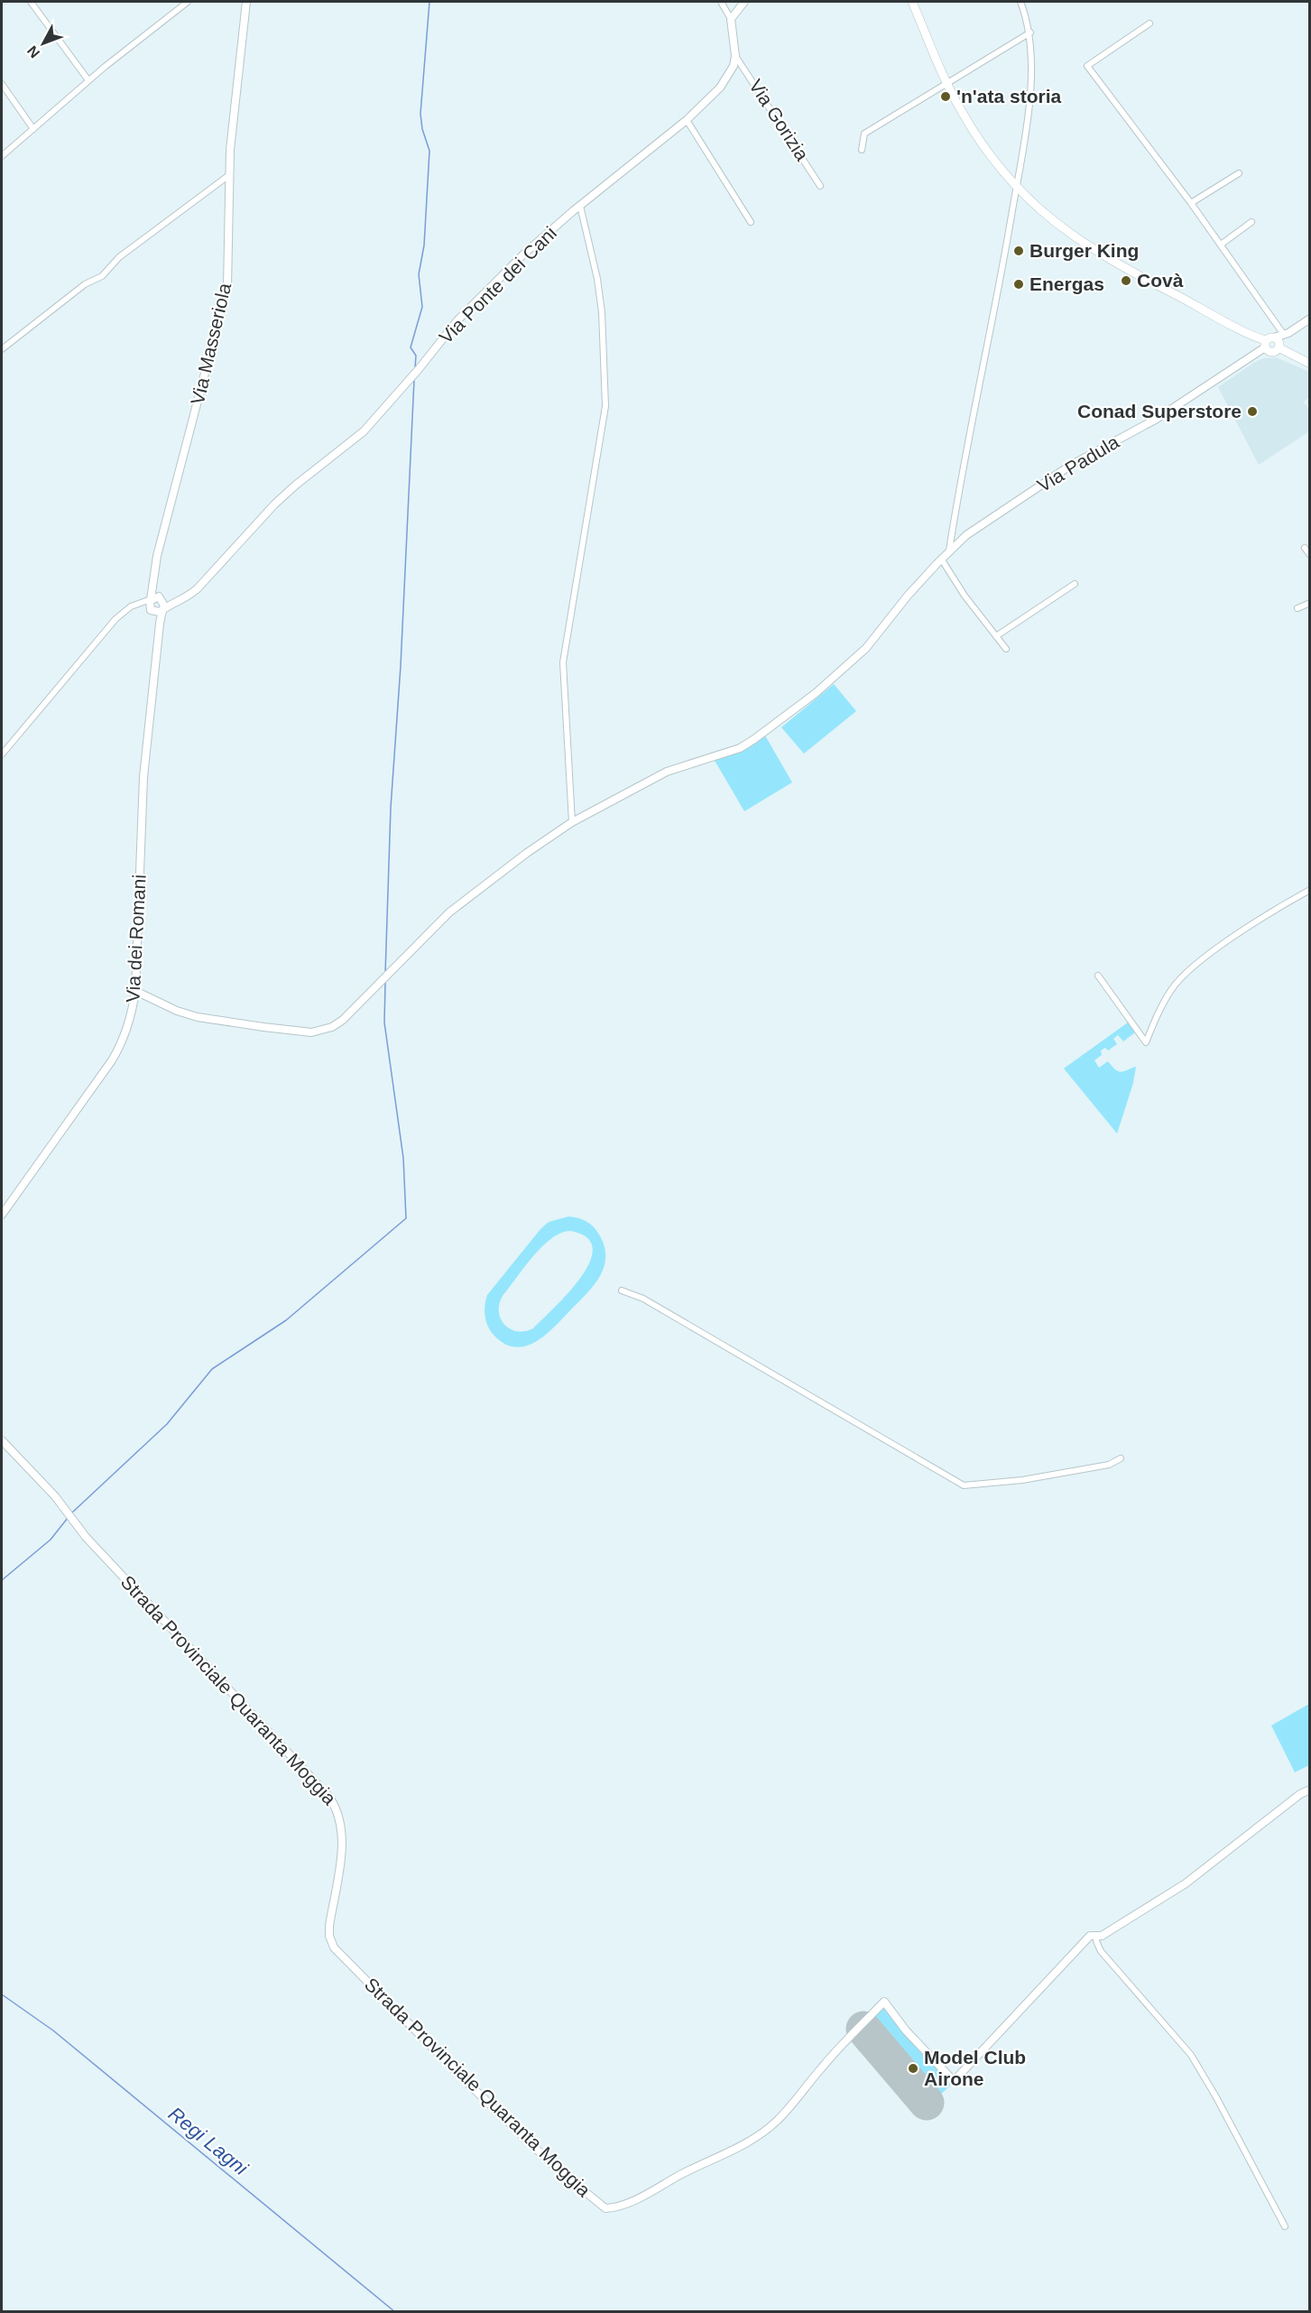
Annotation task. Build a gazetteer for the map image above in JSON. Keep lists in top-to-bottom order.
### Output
{
  "streets": {
    "street": [
      "Via Gorizia",
      "Via Ponte dei Cani",
      "Via Masseriola",
      "Via Padula",
      "Via dei Romani",
      "Strada Provinciale Quaranta Moggia"
    ]
  },
  "crossings": [
    ["Via Gorizia", "Via Ponte dei Cani"],
    ["Via Ponte dei Cani", "Via Masseriola"],
    ["Via Ponte dei Cani", "Via dei Romani"],
    ["Via Masseriola", "Via dei Romani"],
    ["Via Padula", "Via dei Romani"]
  ],
  "water": ["Regi Lagni"],
  "places": [
    "'n'ata storia",
    "Burger King",
    "Covà",
    "Energas",
    "Conad Superstore",
    "Model Club Airone"
  ],
  "north": "bottom left"
}
